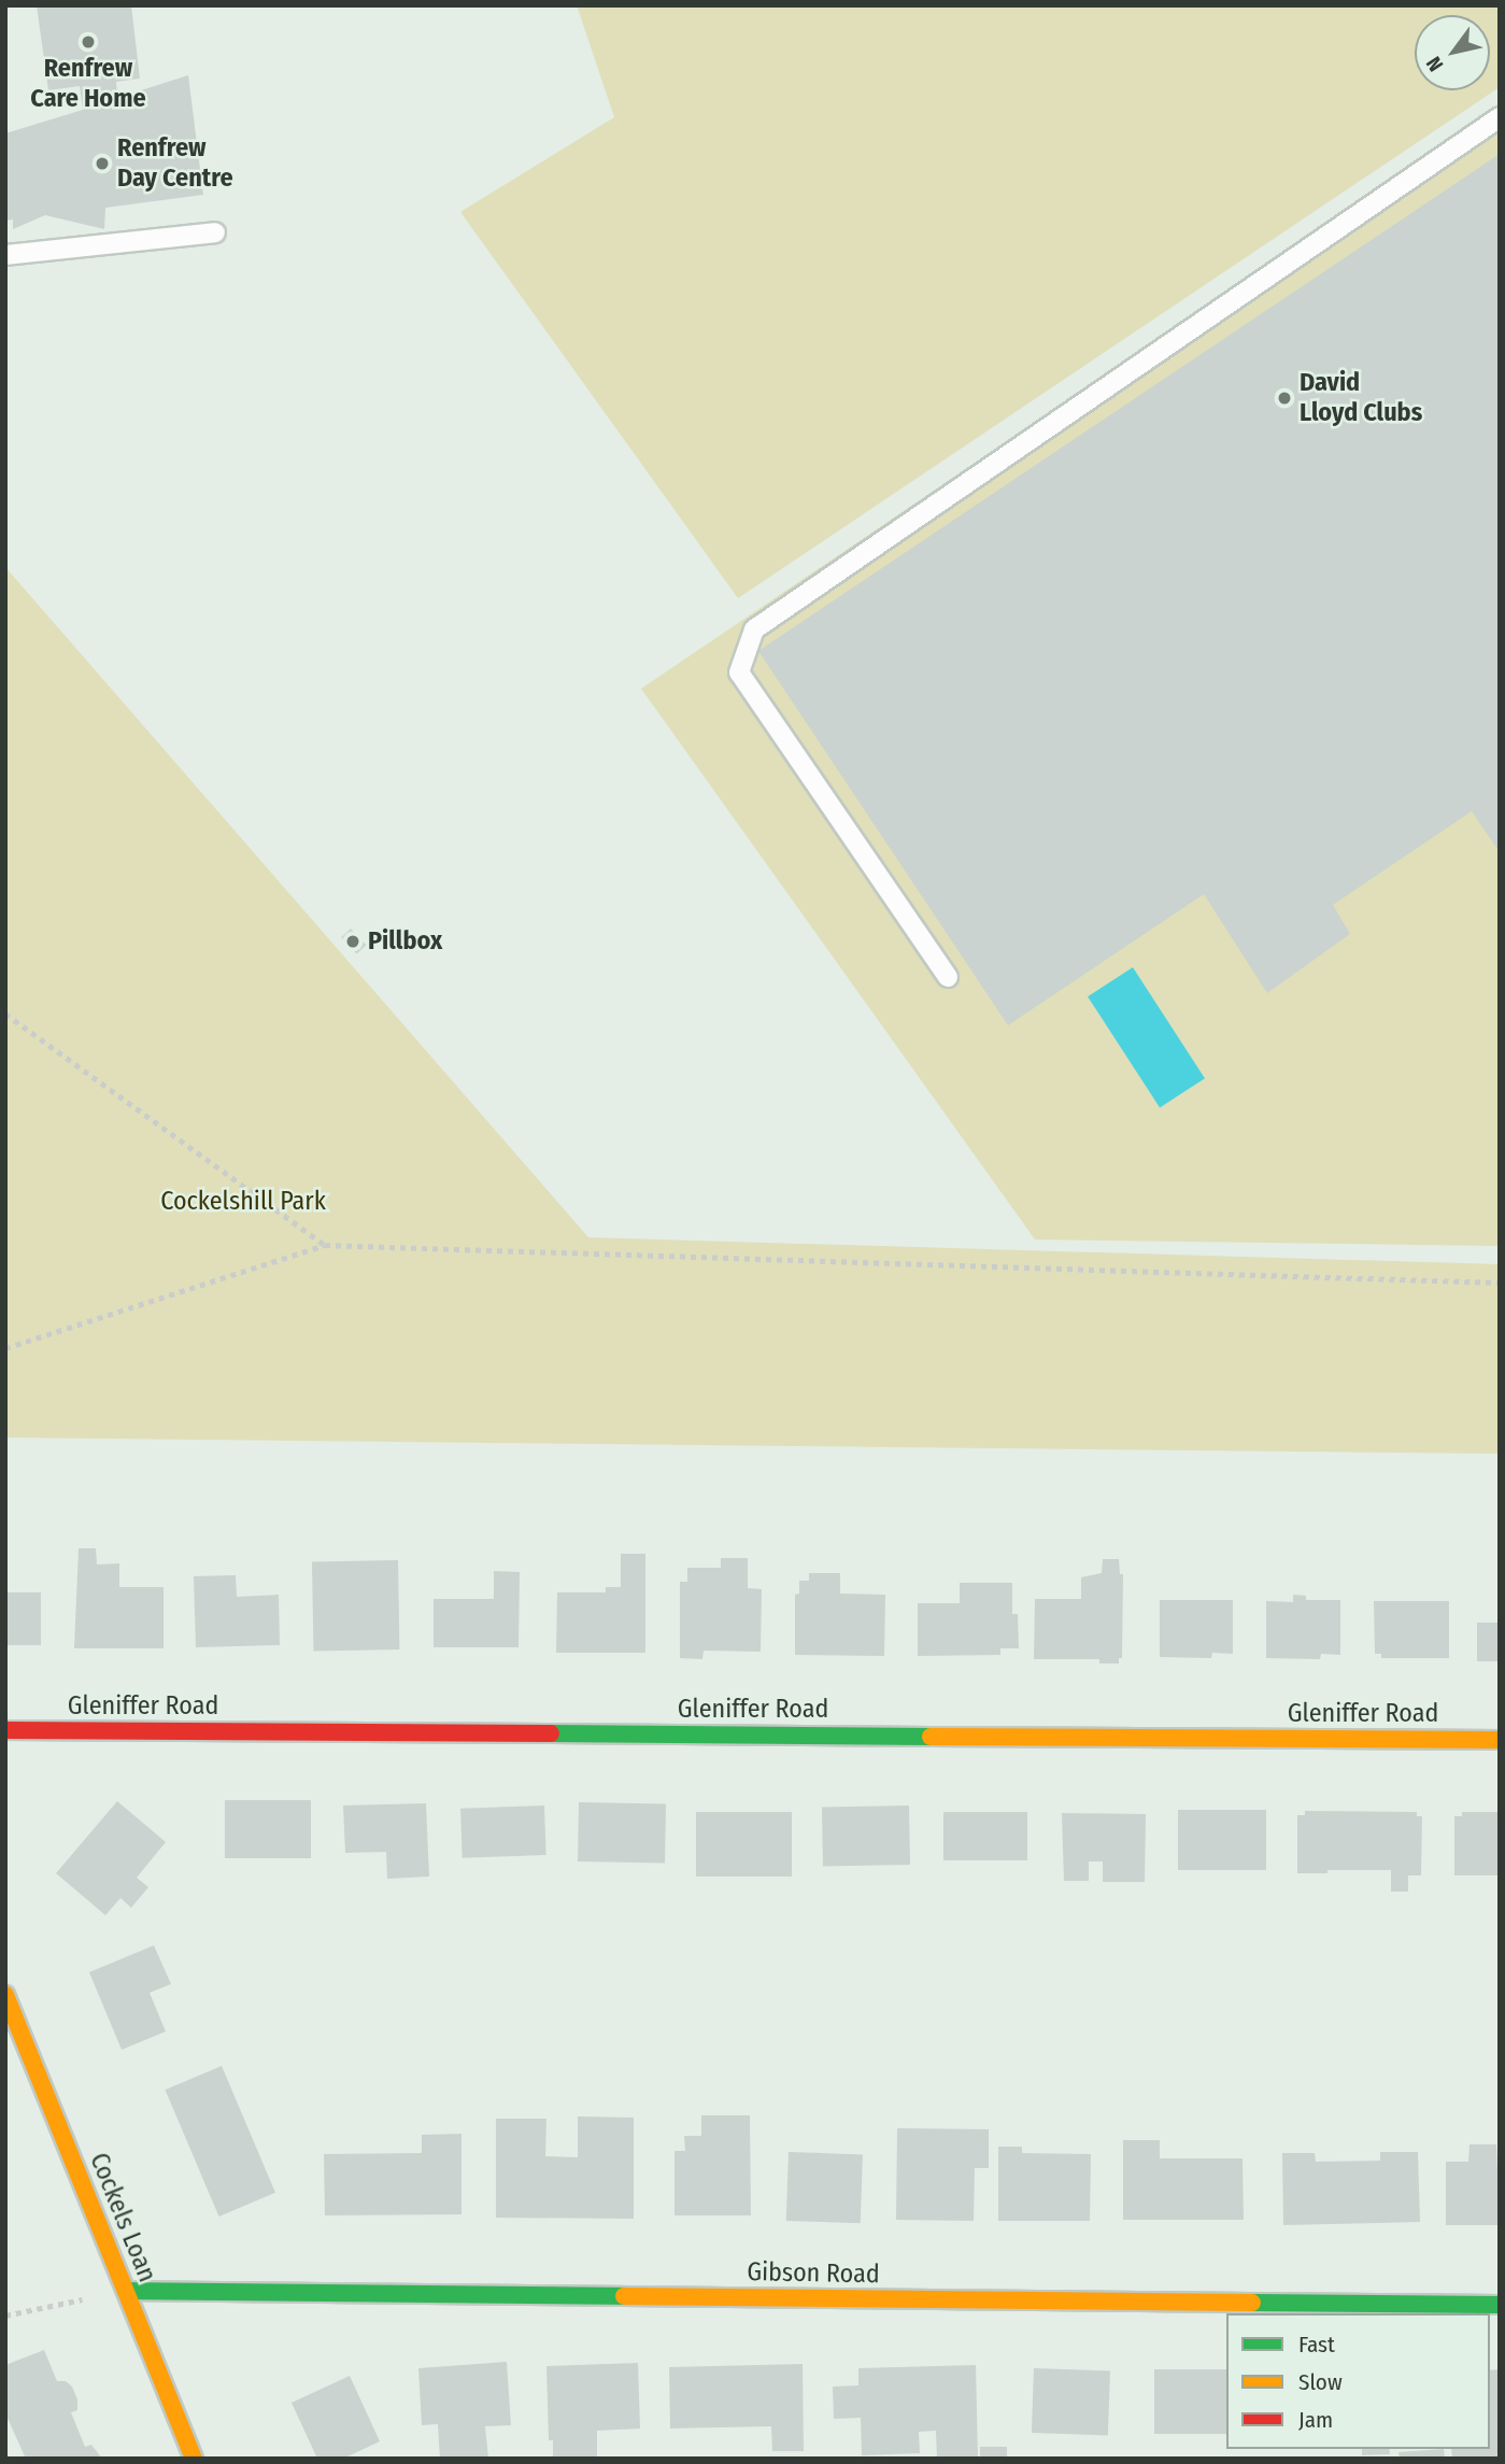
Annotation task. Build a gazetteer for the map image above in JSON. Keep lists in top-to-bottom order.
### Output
{
  "streets": {
    "street": ["Gleniffer Road", "Cockels Loan", "Gibson Road"]
  },
  "crossings": [
    ["Cockels Loan", "Gibson Road"]
  ],
  "parks": ["Cockelshill Park"],
  "places": [
    "Renfrew Care Home",
    "Renfrew Day Centre",
    "David Lloyd Clubs",
    "Pillbox"
  ],
  "legend": ["Fast", "Slow", "Jam"],
  "north": "bottom left"
}
